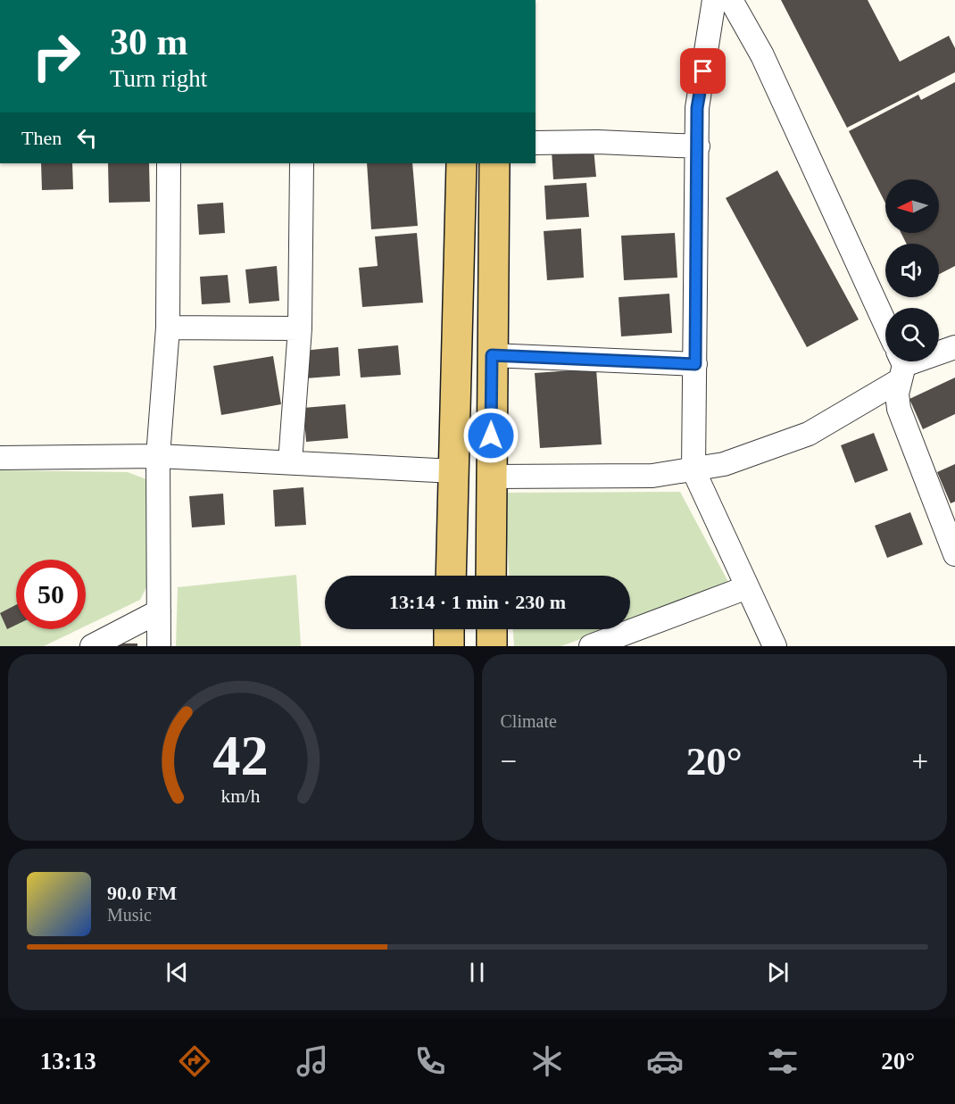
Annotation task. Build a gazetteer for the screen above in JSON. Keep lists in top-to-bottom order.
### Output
{
  "north": "left",
  "page": {
    "turn": ["30 m", "Turn right"],
    "then": "Then",
    "limit": "50",
    "trip": "13:14 · 1 min · 230 m",
    "tile": "Climate",
    "heat": ["−", "20°", "+"],
    "song": ["90.0 FM", "Music"],
    "tabs": ["13:13", "20°"],
    "gauge": ["42", "km/h"]
  }
}
